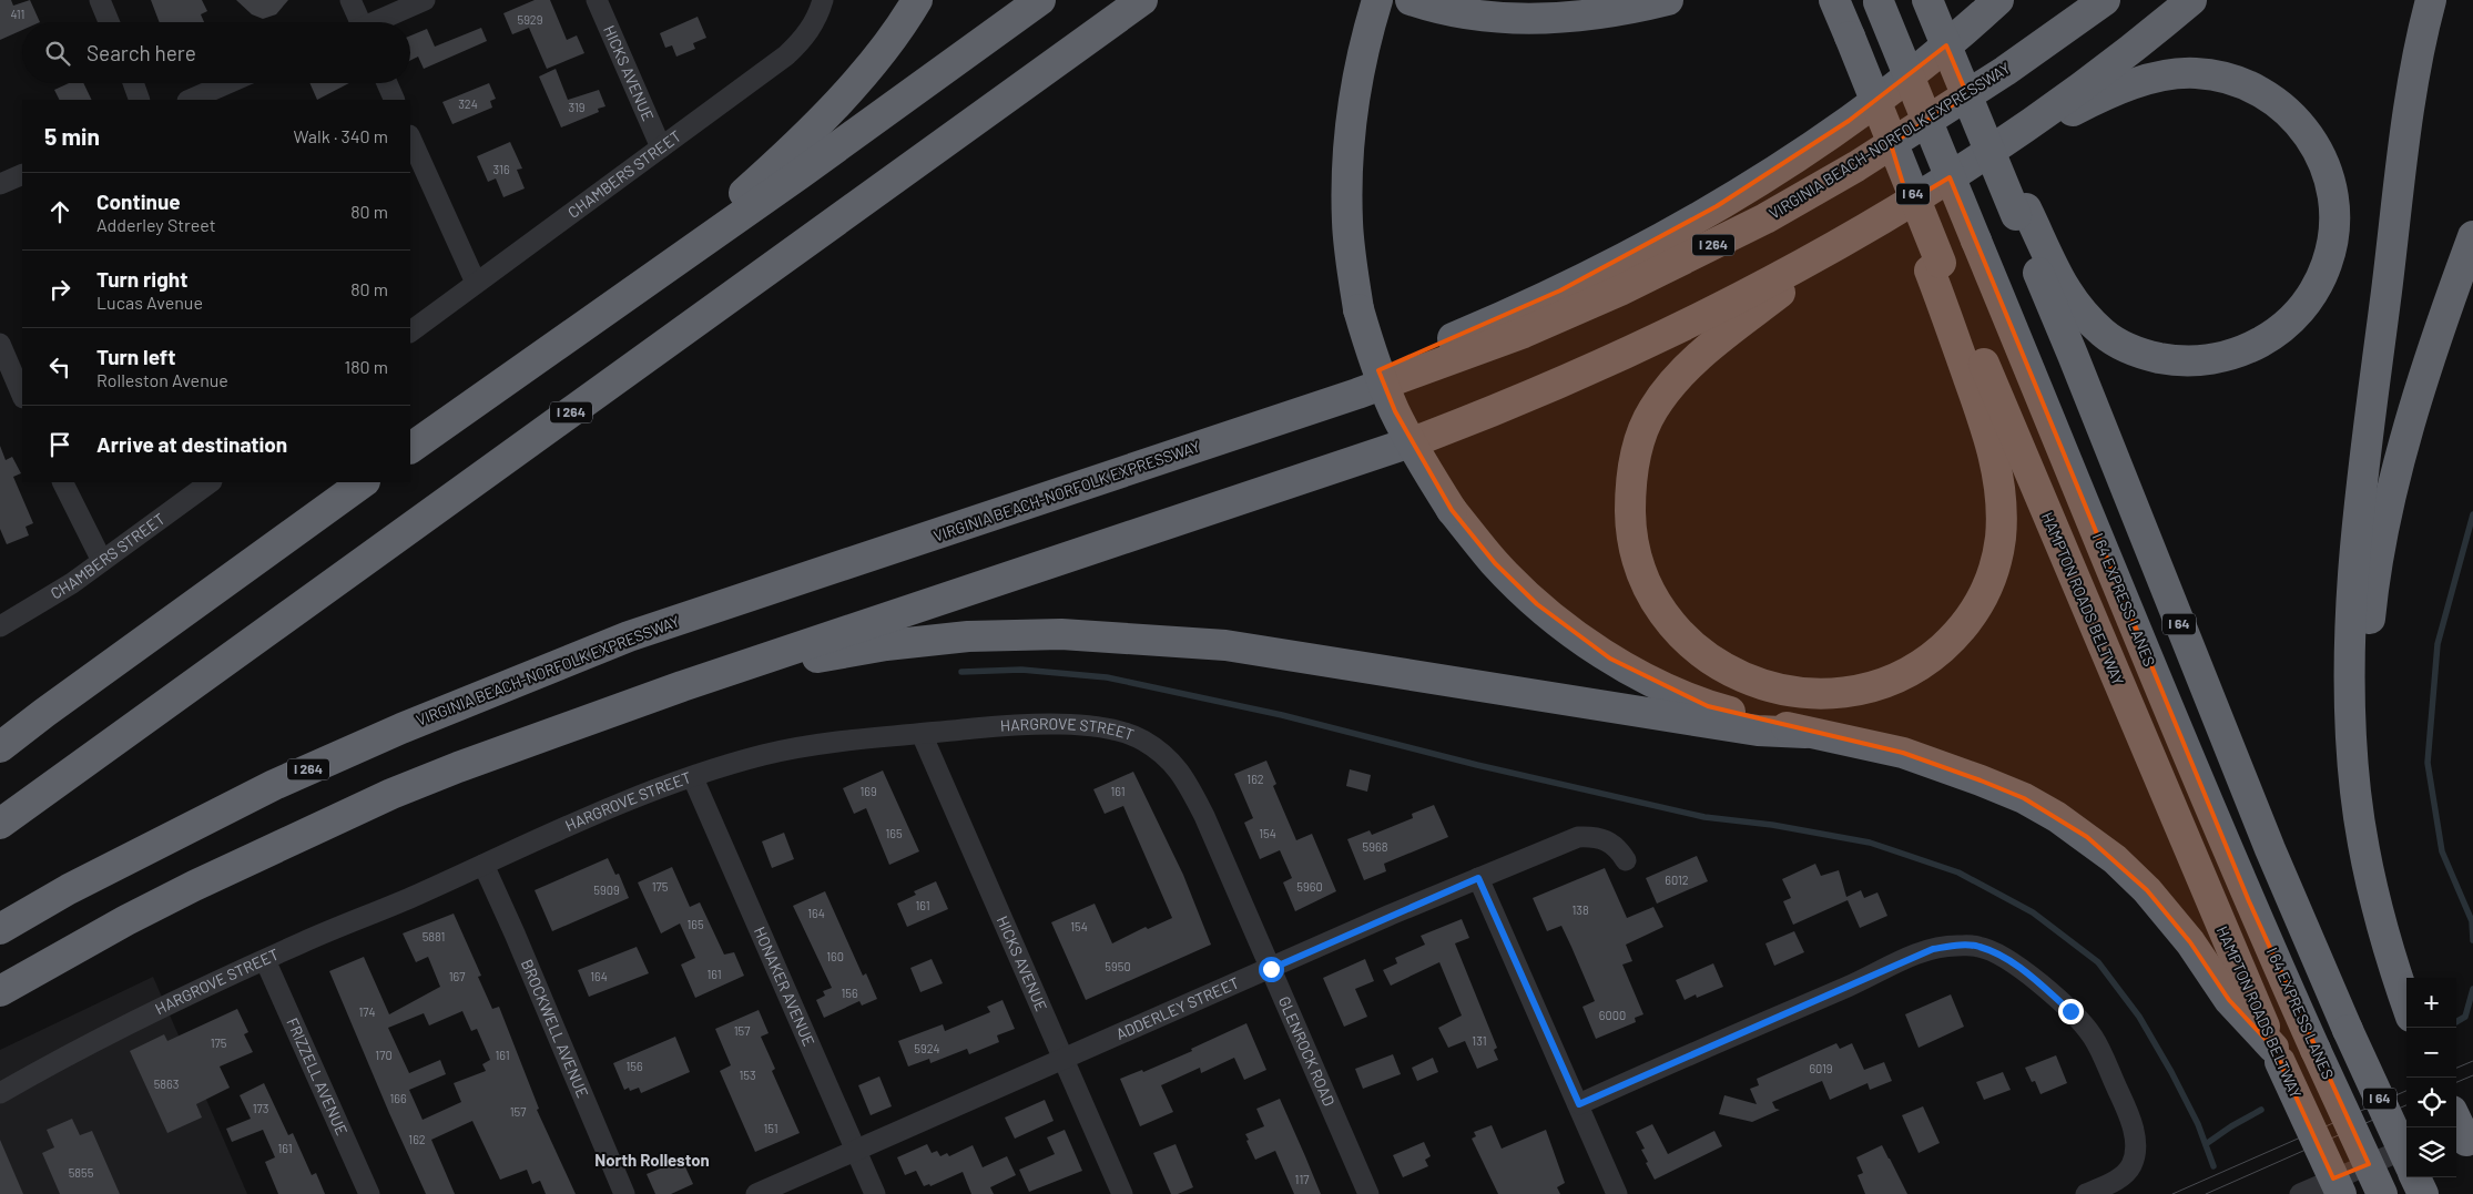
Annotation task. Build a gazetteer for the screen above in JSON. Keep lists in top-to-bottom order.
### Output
{
  "streets": {
    "highway": [
      "VIRGINIA BEACH-NORFOLK EXPRESSWAY",
      "I 64",
      "I 264",
      "HAMPTON ROADS BELTWAY",
      "I 64 EXPRESS LANES"
    ],
    "street": [
      "HICKS AVENUE",
      "CHAMBERS STREET",
      "HARGROVE STREET",
      "HONAKER AVENUE",
      "ADDERLEY STREET",
      "BROCKWELL AVENUE",
      "GLENROCK ROAD",
      "FRIZZELL AVENUE"
    ]
  },
  "crossings": [
    ["HICKS AVENUE", "CHAMBERS STREET"],
    ["HICKS AVENUE", "HARGROVE STREET"],
    ["HICKS AVENUE", "ADDERLEY STREET"],
    ["HARGROVE STREET", "HONAKER AVENUE"],
    ["HARGROVE STREET", "BROCKWELL AVENUE"],
    ["HARGROVE STREET", "GLENROCK ROAD"],
    ["HARGROVE STREET", "FRIZZELL AVENUE"],
    ["HONAKER AVENUE", "ADDERLEY STREET"],
    ["ADDERLEY STREET", "GLENROCK ROAD"]
  ],
  "districts": ["North Rolleston"],
  "house_numbers": [
    "411",
    "5929",
    "324",
    "319",
    "316",
    "162",
    "169",
    "161",
    "165",
    "154",
    "5968",
    "6012",
    "175",
    "5960",
    "5909",
    "161",
    "138",
    "164",
    "165",
    "154",
    "5881",
    "160",
    "5950",
    "161",
    "167",
    "164",
    "156",
    "174",
    "6000",
    "157",
    "131",
    "175",
    "5924",
    "170",
    "161",
    "156",
    "6019",
    "153",
    "5863",
    "166",
    "173",
    "157",
    "151",
    "162",
    "161",
    "5855",
    "117"
  ],
  "page": {
    "search": "Search here",
    "heading": ["5 min", "Walk · 340 m"],
    "list": [
      ["Continue", "Adderley Street", "80 m"],
      ["Turn right", "Lucas Avenue", "80 m"],
      ["Turn left", "Rolleston Avenue", "180 m"],
      "Arrive at destination"
    ],
    "map_buttons": ["+", "−"]
  }
}
